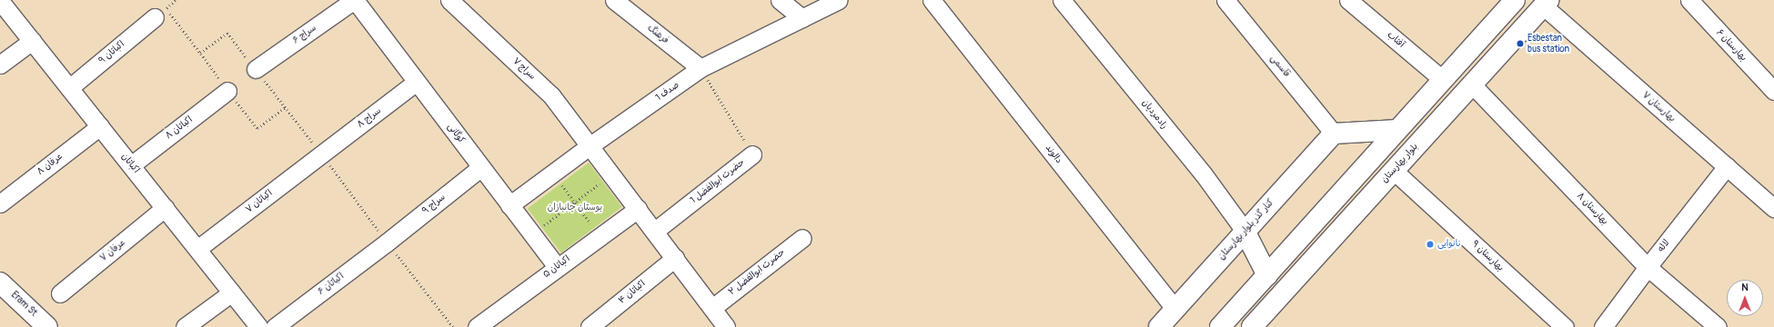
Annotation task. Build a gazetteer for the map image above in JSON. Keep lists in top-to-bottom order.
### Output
{
  "streets": {
    "main road": ["بلوار بهارستان", "کنار گذر بلوار بهارستان", "Eram St"],
    "street": [
      "سراج ۶",
      "فرهنگ",
      "آفتاب",
      "بهارستان ۶",
      "اکباتان ۹",
      "قاسمی",
      "سراج ۷",
      "صدف 1",
      "بهارستان ۷",
      "رادمردیان",
      "سراج ۸",
      "اکباتان ۸",
      "کوگانی",
      "دالوند",
      "اکباتان",
      "عرفان ۸",
      "حضرت ابوالفضل 1",
      "اکباتان ۷",
      "سراج ۹",
      "بهارستان ۸",
      "لاله",
      "عرفان ۷",
      "بهارستان ۹",
      "اکباتان ۵",
      "حضرت ابوالفضل ۲",
      "اکباتان ۶",
      "اکباتان ۴"
    ]
  },
  "crossings": [
    ["سراج ۶", "کوگانی"],
    ["فرهنگ", "صدف 1"],
    ["فرهنگ", "حضرت ابوالفضل 1"],
    ["اکباتان ۹", "اکباتان"],
    ["قاسمی", "کنار گذر بلوار بهارستان"],
    ["سراج ۷", "صدف 1"],
    ["سراج ۷", "حضرت ابوالفضل 1"],
    ["سراج ۷", "اکباتان ۵"],
    ["سراج ۷", "حضرت ابوالفضل ۲"],
    ["سراج ۷", "اکباتان ۴"],
    ["صدف 1", "کوگانی"],
    ["صدف 1", "حضرت ابوالفضل 1"],
    ["بهارستان ۷", "بلوار بهارستان"],
    ["بهارستان ۷", "لاله"],
    ["رادمردیان", "کنار گذر بلوار بهارستان"],
    ["سراج ۸", "کوگانی"],
    ["سراج ۸", "اکباتان ۷"],
    ["اکباتان ۸", "اکباتان"],
    ["کوگانی", "سراج ۹"],
    ["کوگانی", "اکباتان ۵"],
    ["دالوند", "کنار گذر بلوار بهارستان"],
    ["اکباتان", "عرفان ۸"],
    ["اکباتان", "اکباتان ۷"],
    ["اکباتان", "عرفان ۷"],
    ["بلوار بهارستان", "بهارستان ۸"],
    ["بلوار بهارستان", "بهارستان ۹"],
    ["سراج ۹", "اکباتان ۶"],
    ["بهارستان ۸", "لاله"]
  ],
  "parks": ["بوستان جانبازان"],
  "places": ["Esbestan bus station", "نانوایی"],
  "north": "top"
}
